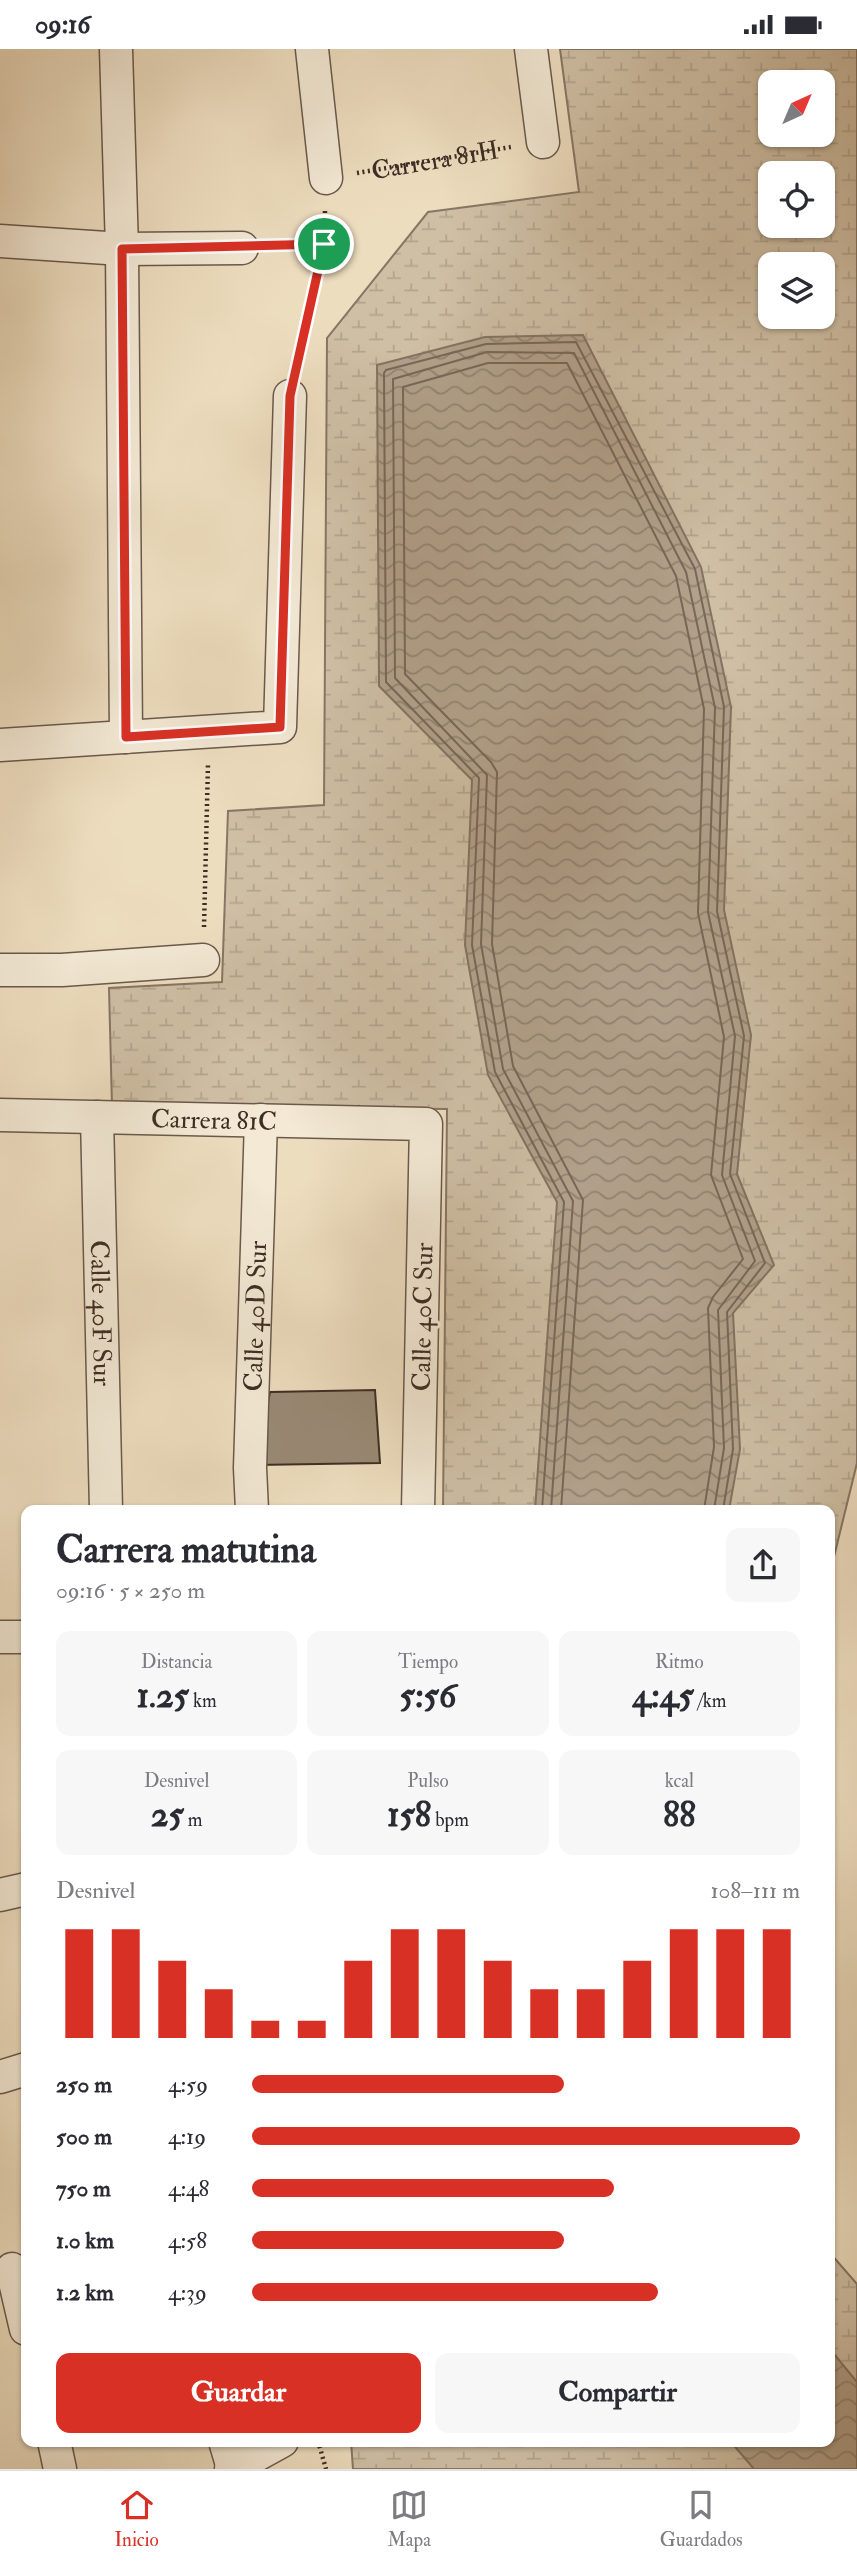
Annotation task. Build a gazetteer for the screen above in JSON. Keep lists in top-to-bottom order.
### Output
{
  "streets": {
    "street": [
      "Carrera 81C",
      "Calle 40F Sur",
      "Calle 40D Sur",
      "Calle 40C Sur"
    ],
    "path": ["Carrera 81H"]
  },
  "crossings": [
    ["Carrera 81C", "Calle 40F Sur"],
    ["Carrera 81C", "Calle 40D Sur"],
    ["Carrera 81C", "Calle 40C Sur"]
  ],
  "north": "top right",
  "page": {
    "status": "09:16",
    "heading": ["Carrera matutina", "09:16 · 5 × 250 m"],
    "stats": [
      ["Distancia", "1.25 km"],
      ["Tiempo", "5:56"],
      ["Ritmo", "4:45 /km"],
      ["Desnivel", "25 m"],
      ["Pulso", "158 bpm"],
      ["kcal", "88"]
    ],
    "chart": ["Desnivel", "108–111 m"],
    "list": [
      {
        "name": "250 m",
        "note": "4:59"
      },
      {
        "name": "500 m",
        "note": "4:19"
      },
      {
        "name": "750 m",
        "note": "4:48"
      },
      {
        "name": "1.0 km",
        "note": "4:58"
      },
      {
        "name": "1.2 km",
        "note": "4:39"
      }
    ],
    "buttons": ["Guardar", "Compartir"],
    "tabs": ["Inicio", "Mapa", "Guardados"]
  }
}
